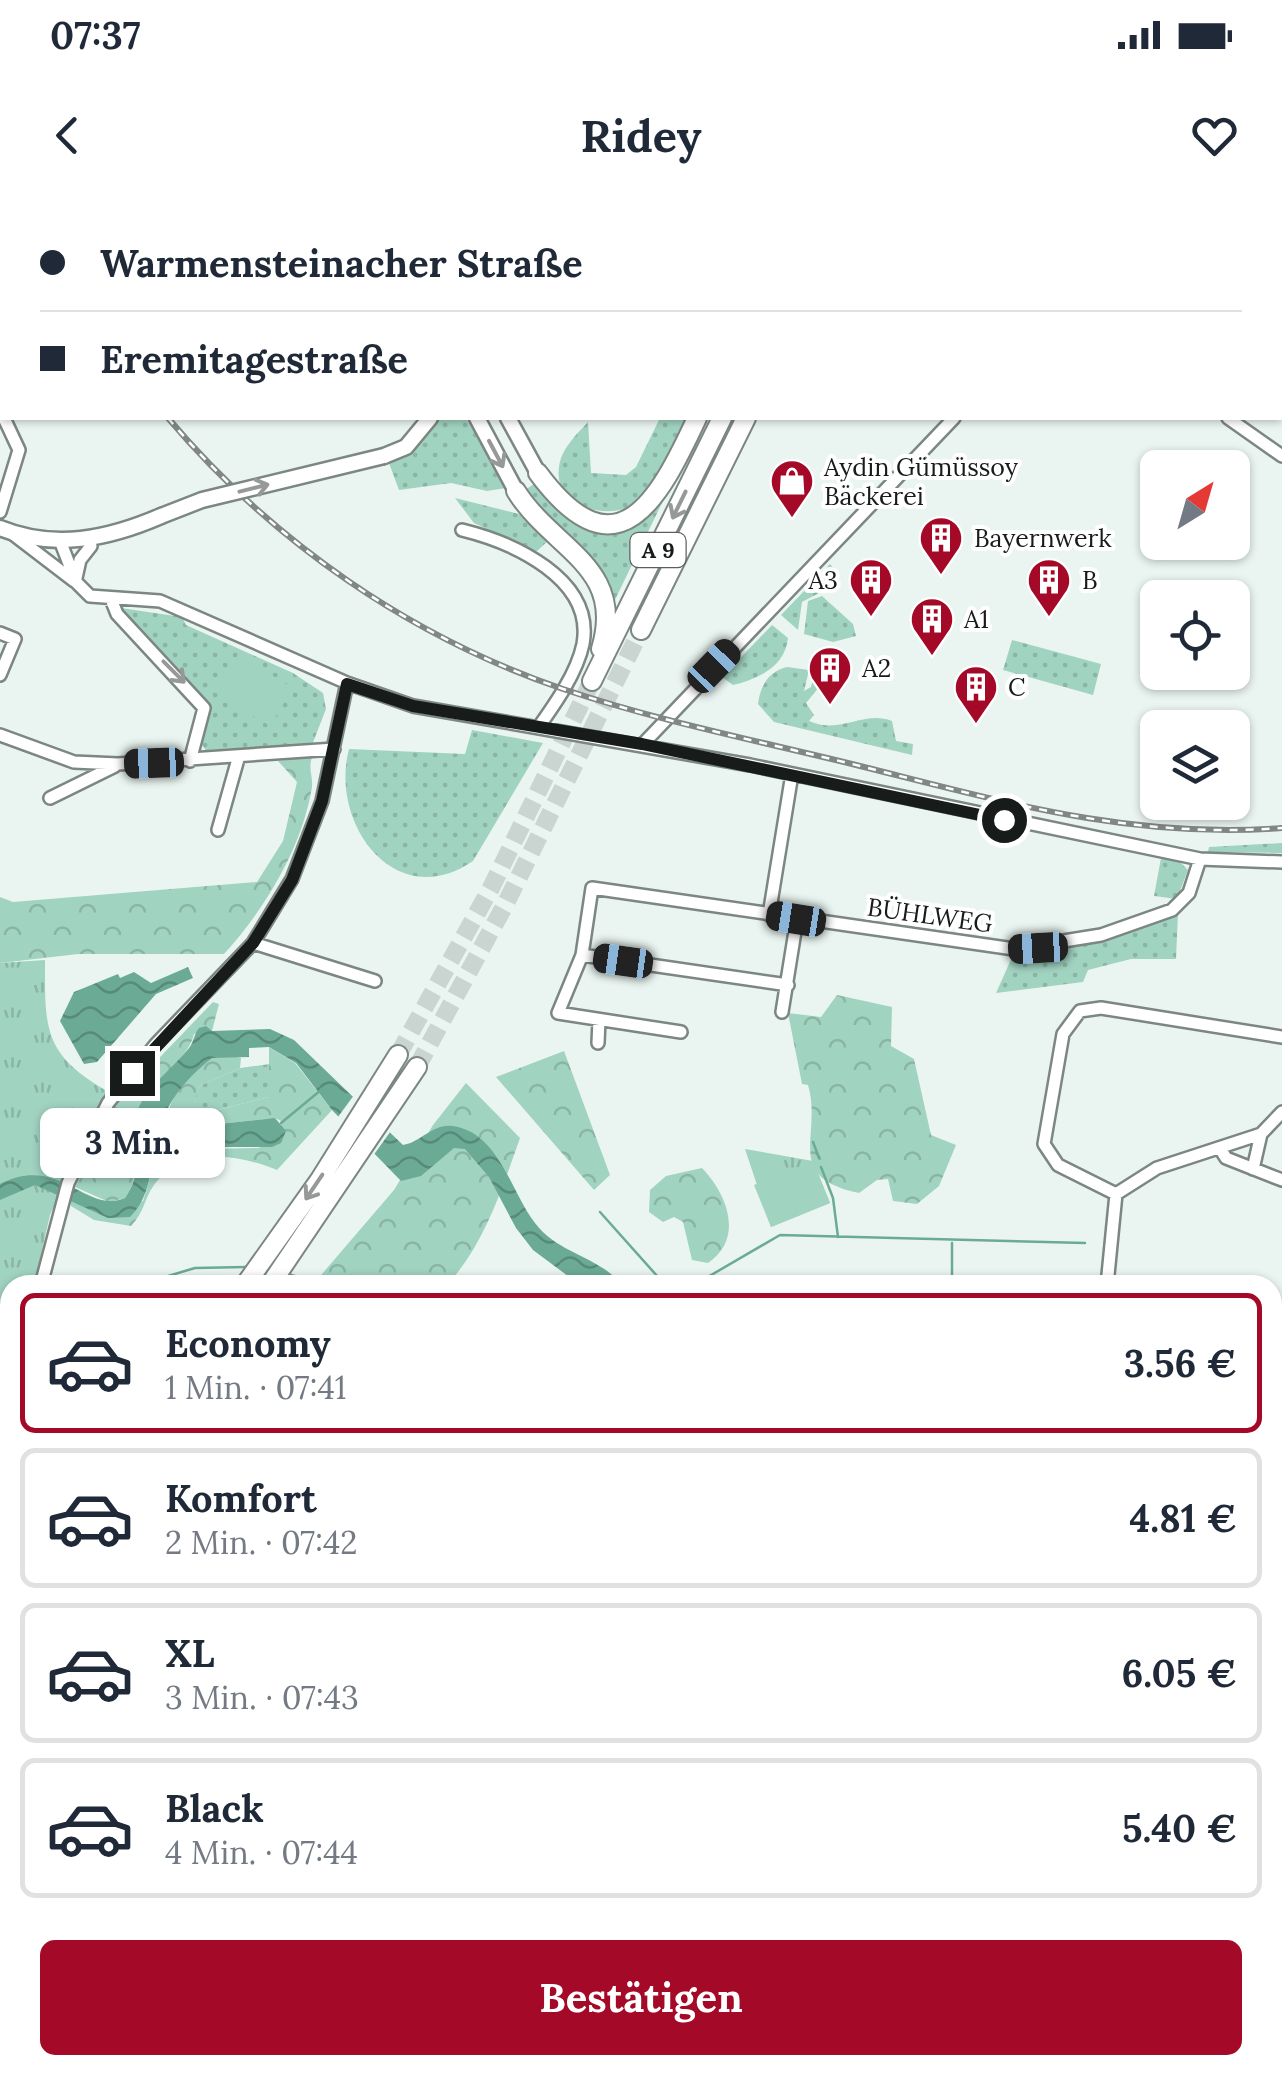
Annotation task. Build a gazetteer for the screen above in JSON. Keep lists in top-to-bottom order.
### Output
{
  "streets": {
    "highway": ["A 9"],
    "street": ["BÜHLWEG"]
  },
  "places": {
    "shop": ["Aydin Gümüssoy Bäckerei"],
    "building": [
      "Bayernwerk",
      "A3",
      "B",
      "A1",
      "A2",
      "C"
    ]
  },
  "north": "top right",
  "page": {
    "status": "07:37",
    "header": "Ridey",
    "banner": ["Warmensteinacher Straße", "Eremitagestraße"],
    "bubble": "3 Min.",
    "list": [
      {
        "name": "Economy",
        "note": "1 Min. · 07:41",
        "value": "3.56 €"
      },
      {
        "name": "Komfort",
        "note": "2 Min. · 07:42",
        "value": "4.81 €"
      },
      {
        "name": "XL",
        "note": "3 Min. · 07:43",
        "value": "6.05 €"
      },
      {
        "name": "Black",
        "note": "4 Min. · 07:44",
        "value": "5.40 €"
      }
    ],
    "buttons": "Bestätigen"
  }
}
